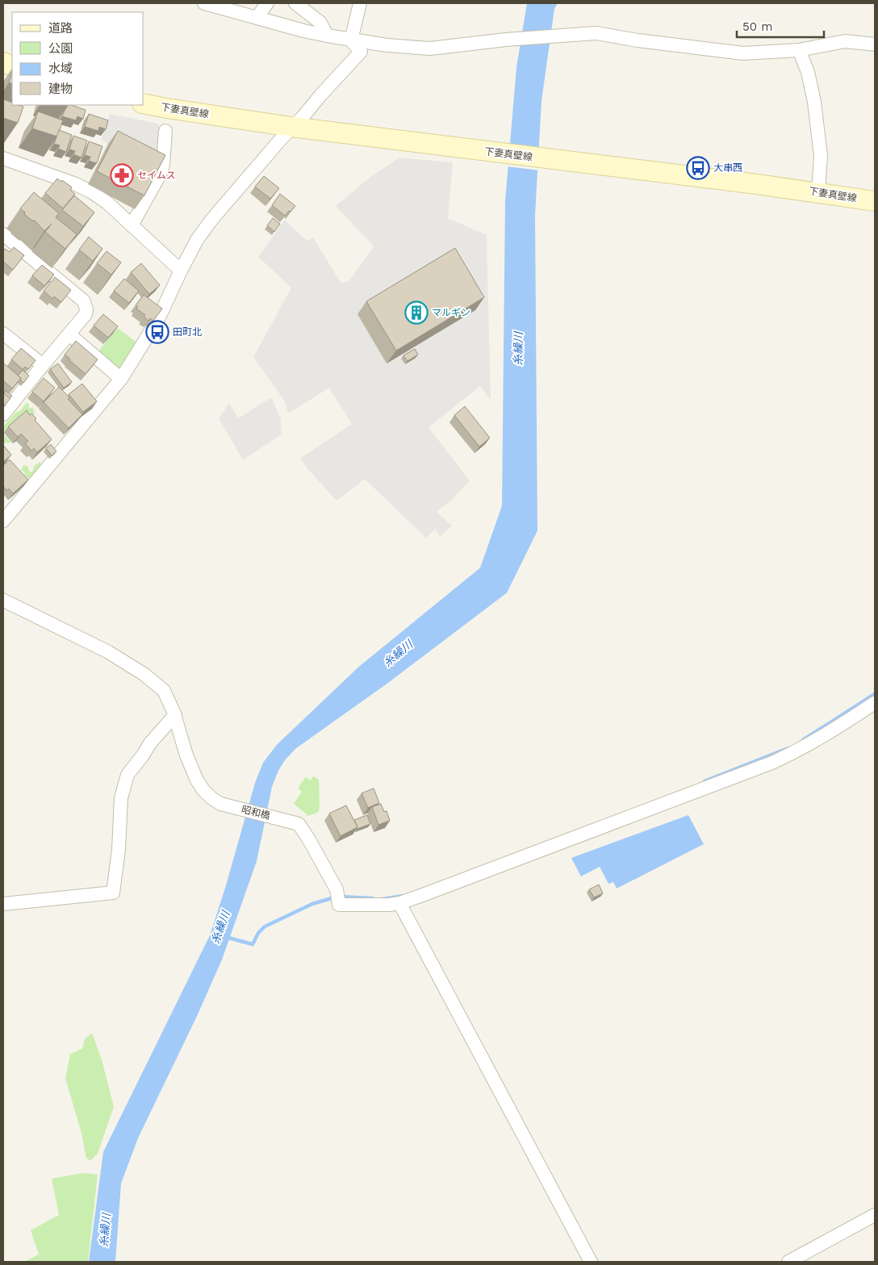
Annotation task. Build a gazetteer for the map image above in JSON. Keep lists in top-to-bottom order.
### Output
{
  "streets": {
    "main road": ["下妻真壁線"],
    "street": ["昭和橋"]
  },
  "water": ["糸繰川"],
  "places": {
    "bus stop": ["大串西", "田町北"],
    "pharmacy": ["セイムス"],
    "building": ["マルギン"]
  },
  "legend": [
    "道路",
    "公園",
    "水域",
    "建物"
  ],
  "scale_bar": "50 m"
}
